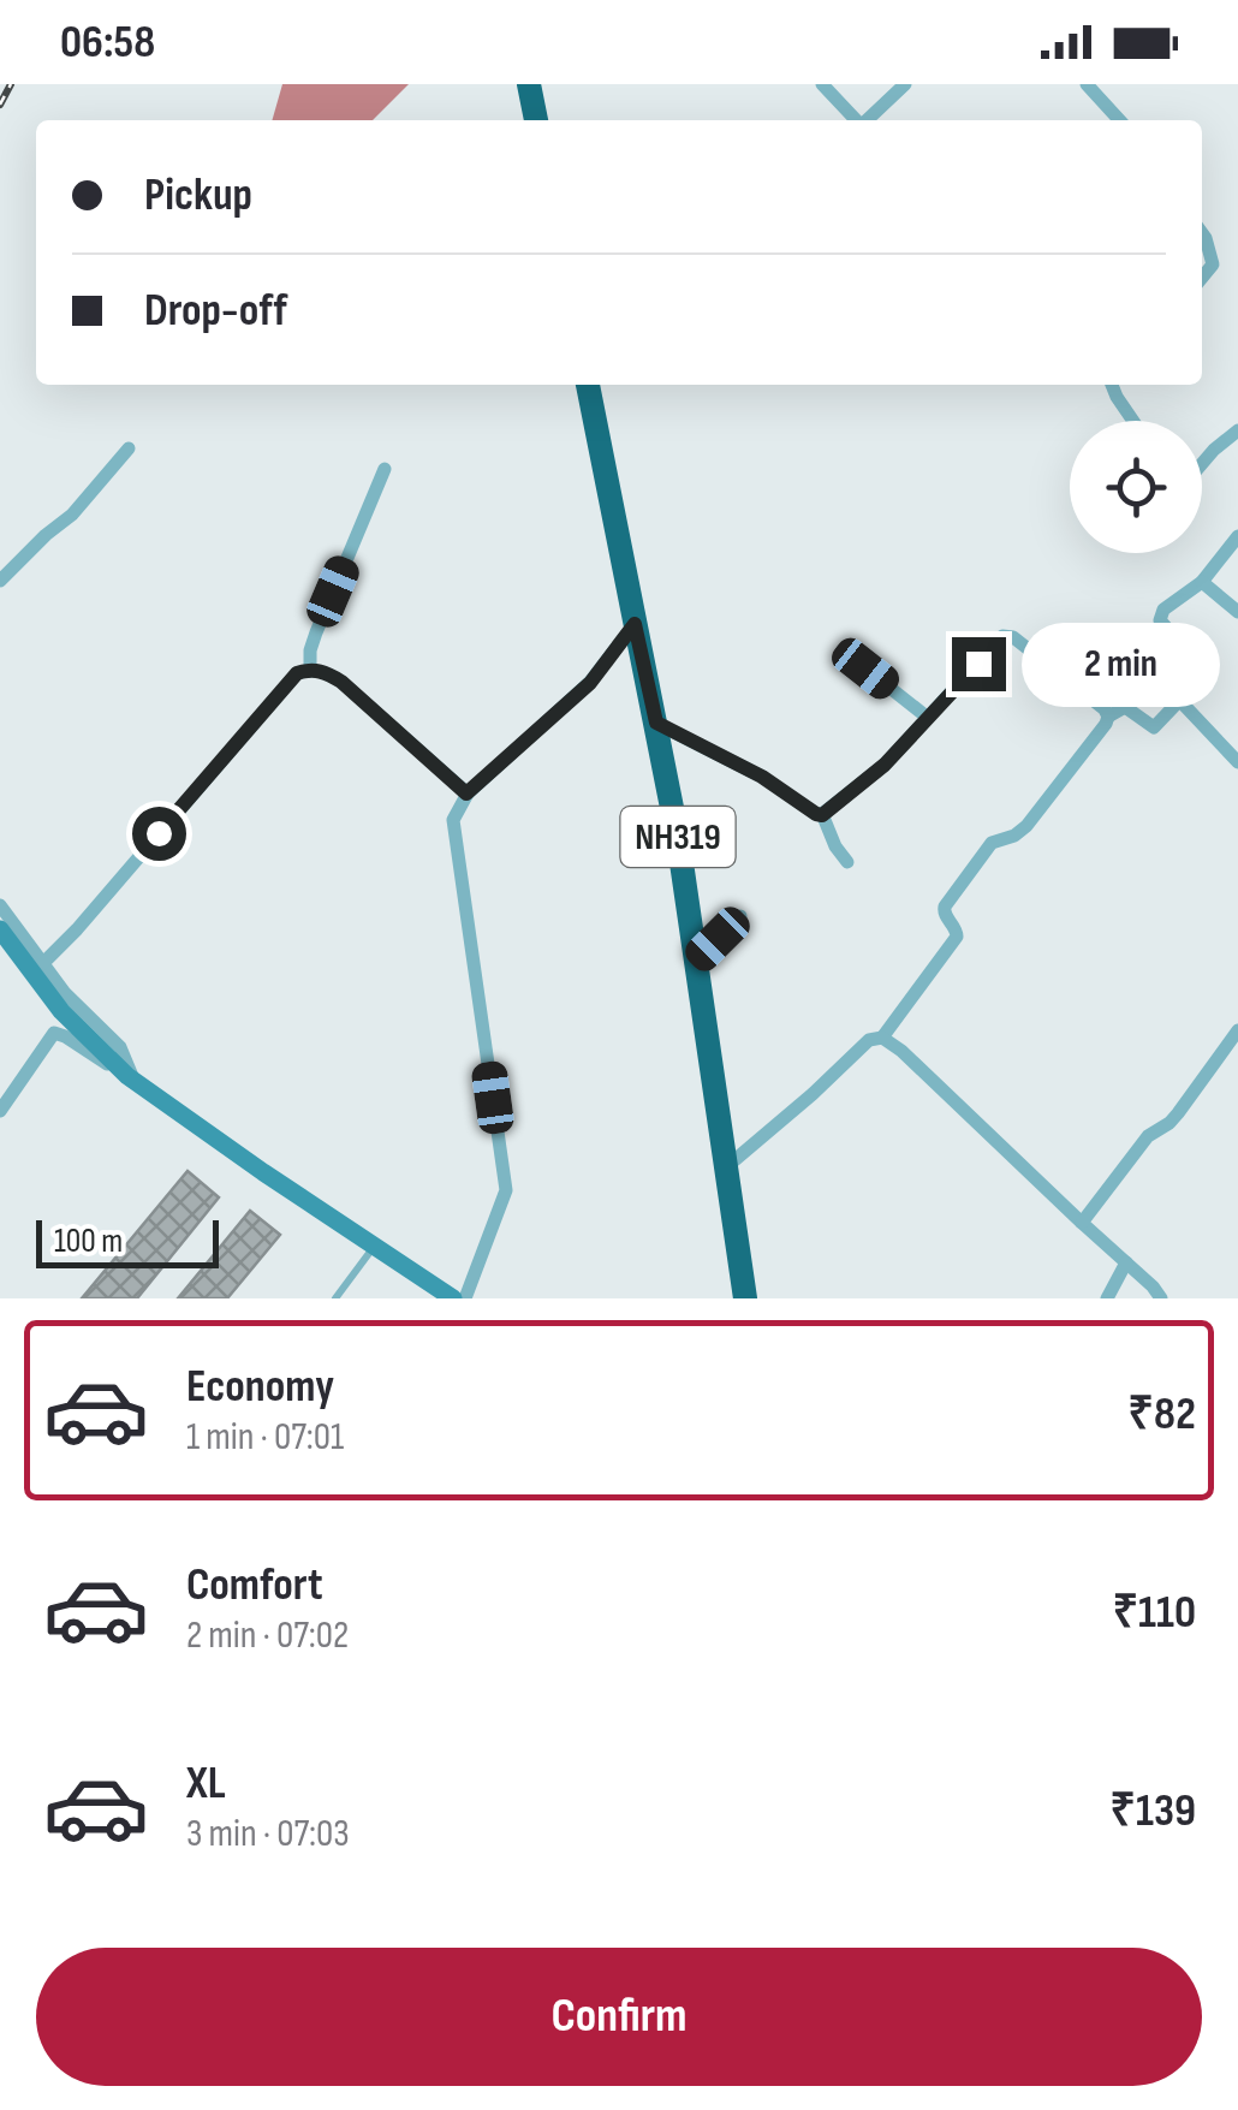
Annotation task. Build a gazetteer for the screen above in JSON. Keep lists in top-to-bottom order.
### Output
{
  "streets": {
    "highway": ["NH319"]
  },
  "scale_bar": "100 m",
  "page": {
    "status": "06:58",
    "banner": ["Pickup", "Drop-off"],
    "bubble": "2 min",
    "scale": "100 m",
    "list": [
      {
        "name": "Economy",
        "note": "1 min · 07:01",
        "value": "₹82"
      },
      {
        "name": "Comfort",
        "note": "2 min · 07:02",
        "value": "₹110"
      },
      {
        "name": "XL",
        "note": "3 min · 07:03",
        "value": "₹139"
      }
    ],
    "buttons": "Confirm"
  }
}
